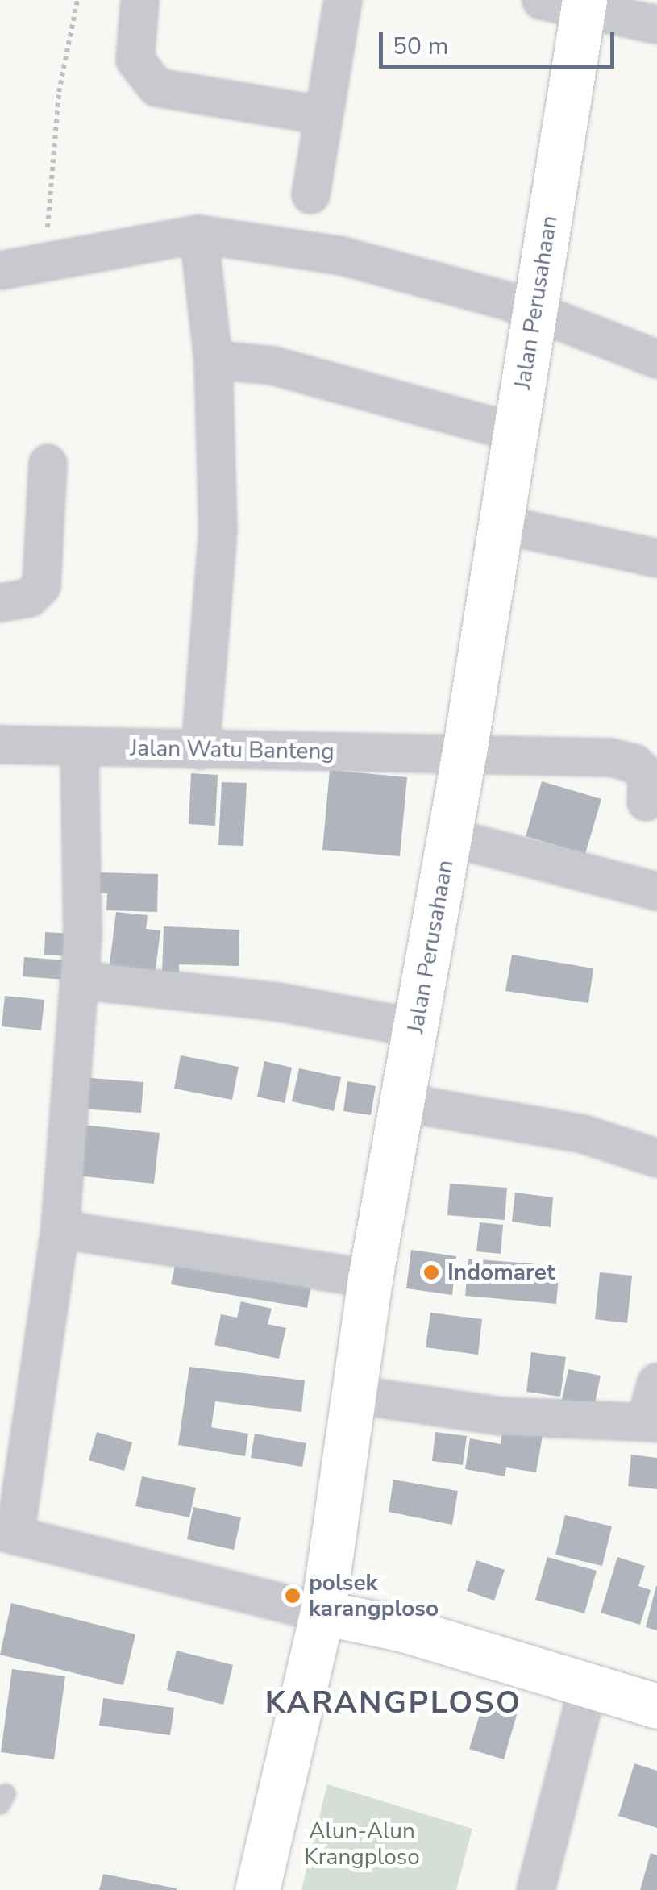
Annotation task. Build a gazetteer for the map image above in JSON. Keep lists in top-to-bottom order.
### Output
{
  "streets": {
    "main road": ["Jalan Perusahaan"],
    "street": ["Jalan Watu Banteng"]
  },
  "crossings": [
    ["Jalan Perusahaan", "Jalan Watu Banteng"]
  ],
  "districts": ["KARANGPLOSO"],
  "parks": ["Alun-Alun Krangploso"],
  "places": ["Indomaret", "polsek karangploso"],
  "scale_bar": "50 m"
}
